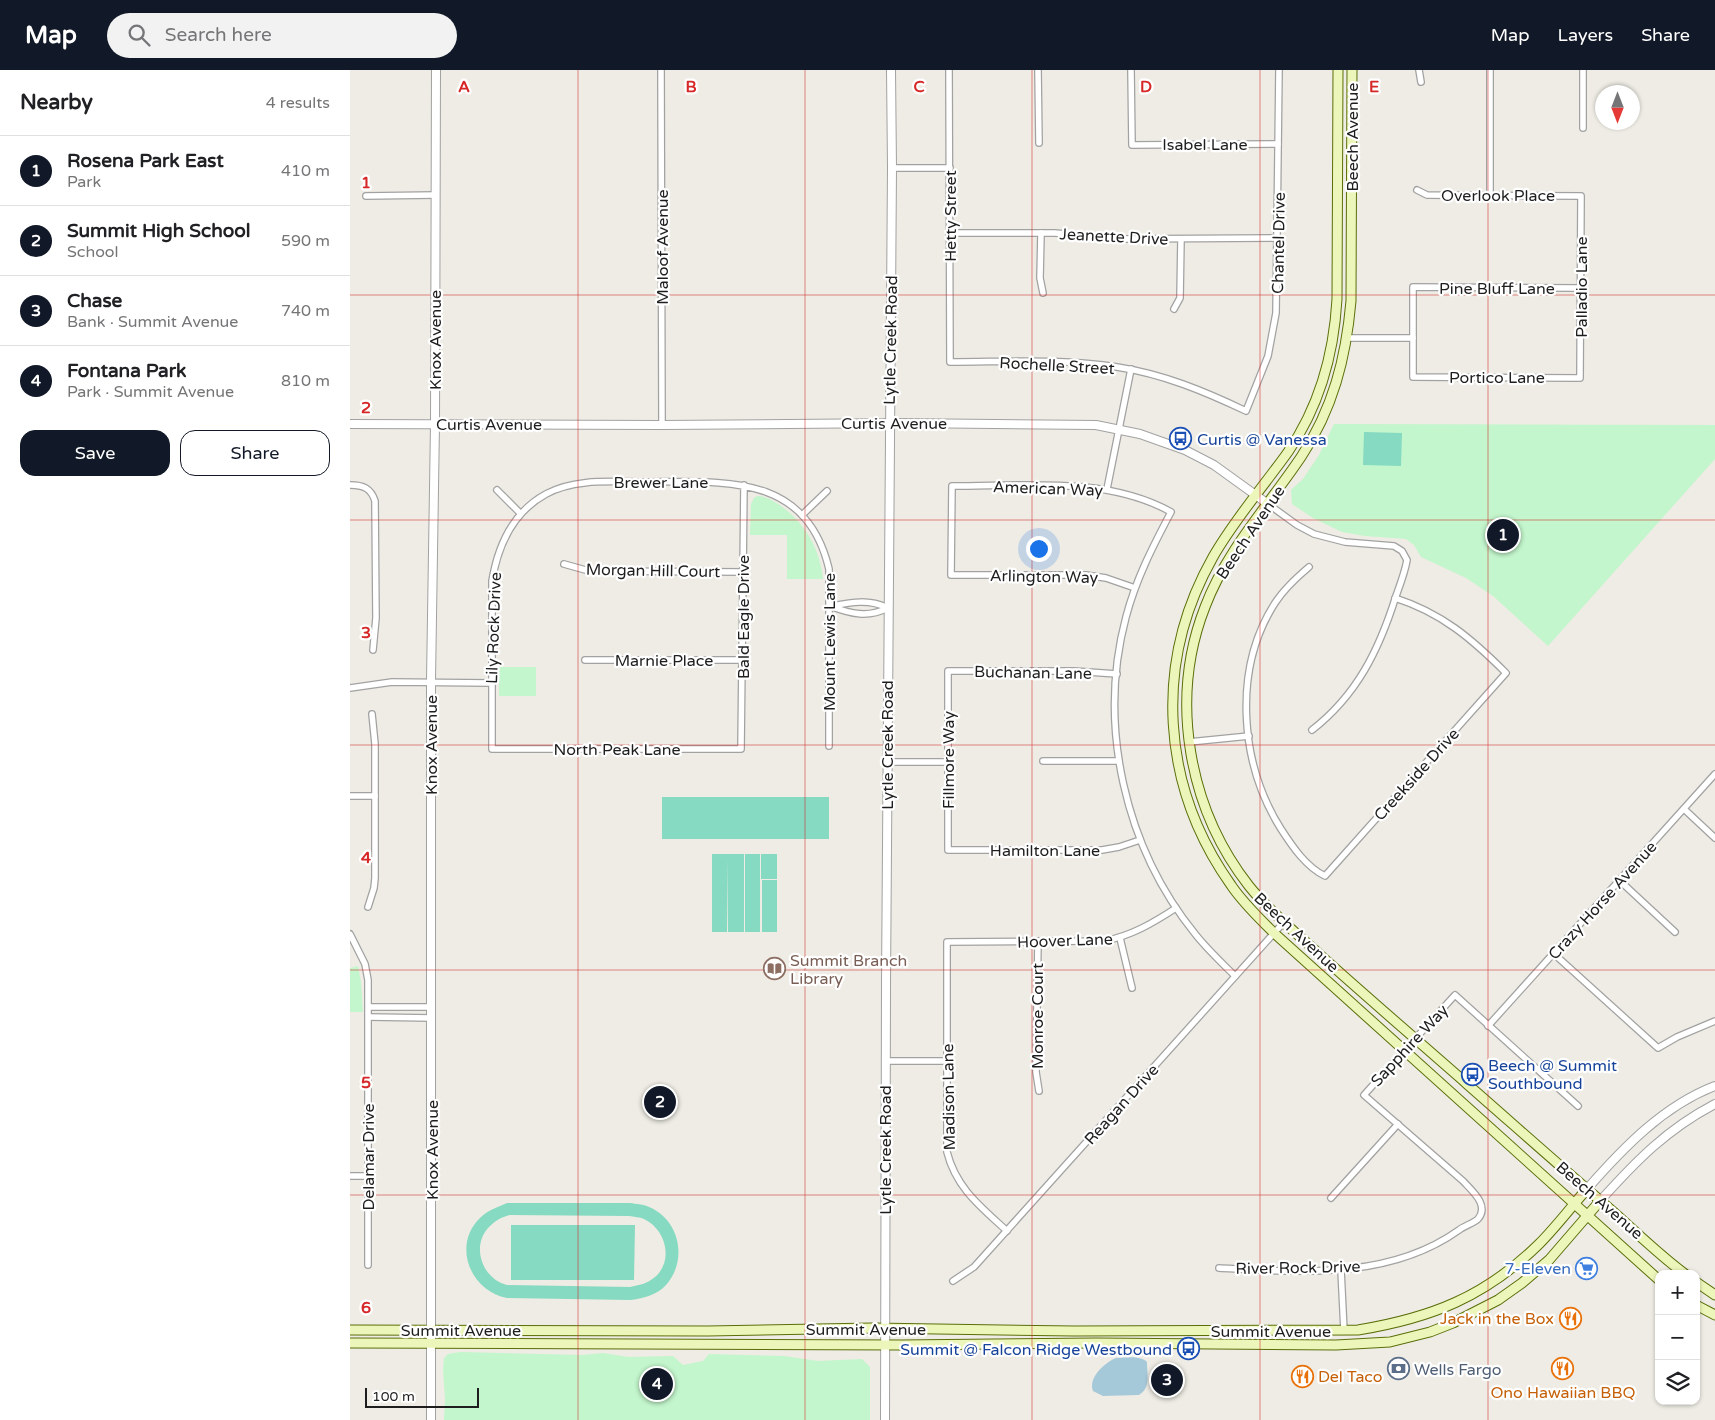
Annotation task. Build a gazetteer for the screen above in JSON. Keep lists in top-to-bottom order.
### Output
{
  "streets": {
    "main road": ["Beech Avenue", "Summit Avenue"],
    "street": [
      "Isabel Lane",
      "Overlook Place",
      "Hetty Street",
      "Jeanette Drive",
      "Chantel Drive",
      "Maloof Avenue",
      "Palladio Lane",
      "Pine Bluff Lane",
      "Knox Avenue",
      "Lytle Creek Road",
      "Rochelle Street",
      "Portico Lane",
      "Curtis Avenue",
      "Brewer Lane",
      "American Way",
      "Morgan Hill Court",
      "Arlington Way",
      "Bald Eagle Drive",
      "Lily Rock Drive",
      "Mount Lewis Lane",
      "Marnie Place",
      "Buchanan Lane",
      "North Peak Lane",
      "Fillmore Way",
      "Creekside Drive",
      "Hamilton Lane",
      "Crazy Horse Avenue",
      "Hoover Lane",
      "Monroe Court",
      "Sapphire Way",
      "Madison Lane",
      "Reagan Drive",
      "Delamar Drive",
      "River Rock Drive"
    ]
  },
  "crossings": [
    ["Beech Avenue", "Curtis Avenue"],
    ["Beech Avenue", "Sapphire Way"],
    ["Beech Avenue", "Reagan Drive"],
    ["Beech Avenue", "Summit Avenue"],
    ["Isabel Lane", "Chantel Drive"],
    ["Overlook Place", "Palladio Lane"],
    ["Hetty Street", "Jeanette Drive"],
    ["Hetty Street", "Rochelle Street"],
    ["Jeanette Drive", "Chantel Drive"],
    ["Chantel Drive", "Rochelle Street"],
    ["Maloof Avenue", "Curtis Avenue"],
    ["Palladio Lane", "Pine Bluff Lane"],
    ["Palladio Lane", "Portico Lane"],
    ["Pine Bluff Lane", "Portico Lane"],
    ["Knox Avenue", "Curtis Avenue"],
    ["Knox Avenue", "Summit Avenue"],
    ["Lytle Creek Road", "Curtis Avenue"],
    ["Lytle Creek Road", "Summit Avenue"],
    ["Curtis Avenue", "Creekside Drive"],
    ["Brewer Lane", "Bald Eagle Drive"],
    ["Brewer Lane", "Lily Rock Drive"],
    ["Brewer Lane", "Mount Lewis Lane"],
    ["American Way", "Arlington Way"],
    ["Morgan Hill Court", "Bald Eagle Drive"],
    ["Bald Eagle Drive", "Marnie Place"],
    ["Bald Eagle Drive", "North Peak Lane"],
    ["Lily Rock Drive", "North Peak Lane"],
    ["Buchanan Lane", "Fillmore Way"],
    ["Fillmore Way", "Hamilton Lane"],
    ["Crazy Horse Avenue", "Sapphire Way"],
    ["Hoover Lane", "Monroe Court"],
    ["Hoover Lane", "Madison Lane"],
    ["Sapphire Way", "River Rock Drive"],
    ["Madison Lane", "Reagan Drive"]
  ],
  "places": {
    "bus stop": ["Curtis @ Vanessa", "Beech @ Summit Southbound", "Summit @ Falcon Ridge Westbound"],
    "library": ["Summit Branch Library"],
    "supermarket": ["7-Eleven"],
    "restaurant": ["Jack in the Box", "Ono Hawaiian BBQ", "Del Taco"],
    "bank": ["Wells Fargo"]
  },
  "scale_bar": "100 m",
  "north": "bottom",
  "page": {
    "header": "Map",
    "search": "Search here",
    "nav": ["Map", "Layers", "Share"],
    "heading": ["Nearby", "4 results"],
    "list": [
      {
        "mark": "1",
        "name": "Rosena Park East",
        "note": "Park",
        "value": "410 m"
      },
      {
        "mark": "2",
        "name": "Summit High School",
        "note": "School",
        "value": "590 m"
      },
      {
        "mark": "3",
        "name": "Chase",
        "note": "Bank · Summit Avenue",
        "value": "740 m"
      },
      {
        "mark": "4",
        "name": "Fontana Park",
        "note": "Park · Summit Avenue",
        "value": "810 m"
      }
    ],
    "buttons": ["Save", "Share"],
    "pins": [
      "1",
      "2",
      "3",
      "4"
    ],
    "map_buttons": ["+", "−"],
    "scale": "100 m"
  },
  "grid": {
    "columns": [
      "A",
      "B",
      "C",
      "D",
      "E"
    ],
    "rows": [
      "1",
      "2",
      "3",
      "4",
      "5",
      "6"
    ]
  }
}
